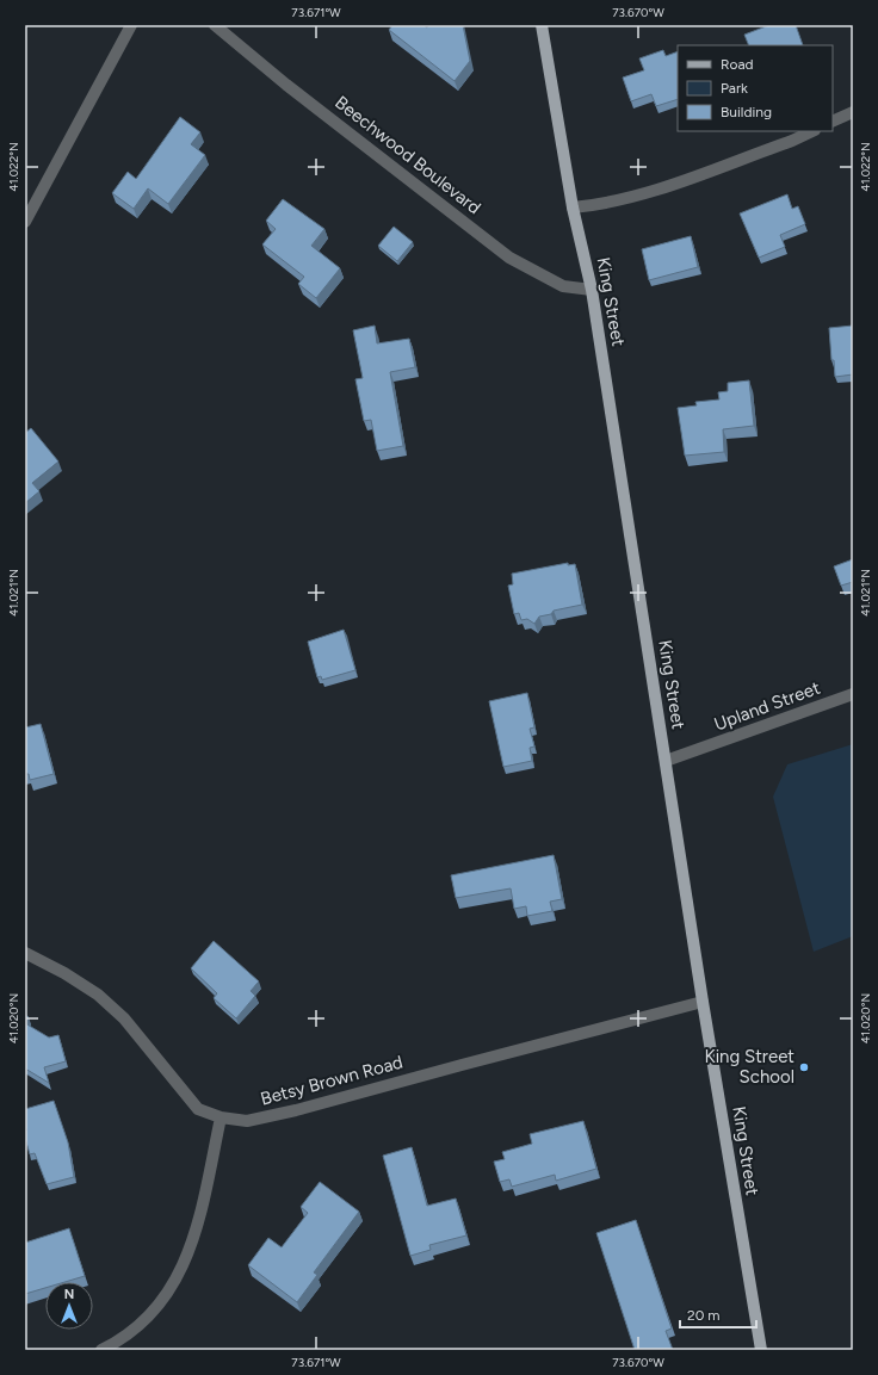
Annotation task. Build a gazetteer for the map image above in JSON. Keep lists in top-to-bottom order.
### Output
{
  "streets": {
    "main road": ["King Street"],
    "street": ["Beechwood Boulevard", "Upland Street", "Betsy Brown Road"]
  },
  "crossings": [
    ["Beechwood Boulevard", "King Street"],
    ["King Street", "Upland Street"],
    ["King Street", "Betsy Brown Road"]
  ],
  "places": ["King Street School"],
  "legend": ["Road", "Park", "Building"],
  "scale_bar": "20 m",
  "north": "top",
  "coordinates": [
    "73.671°W",
    "73.670°W",
    "41.022°N",
    "41.021°N",
    "41.020°N"
  ]
}
